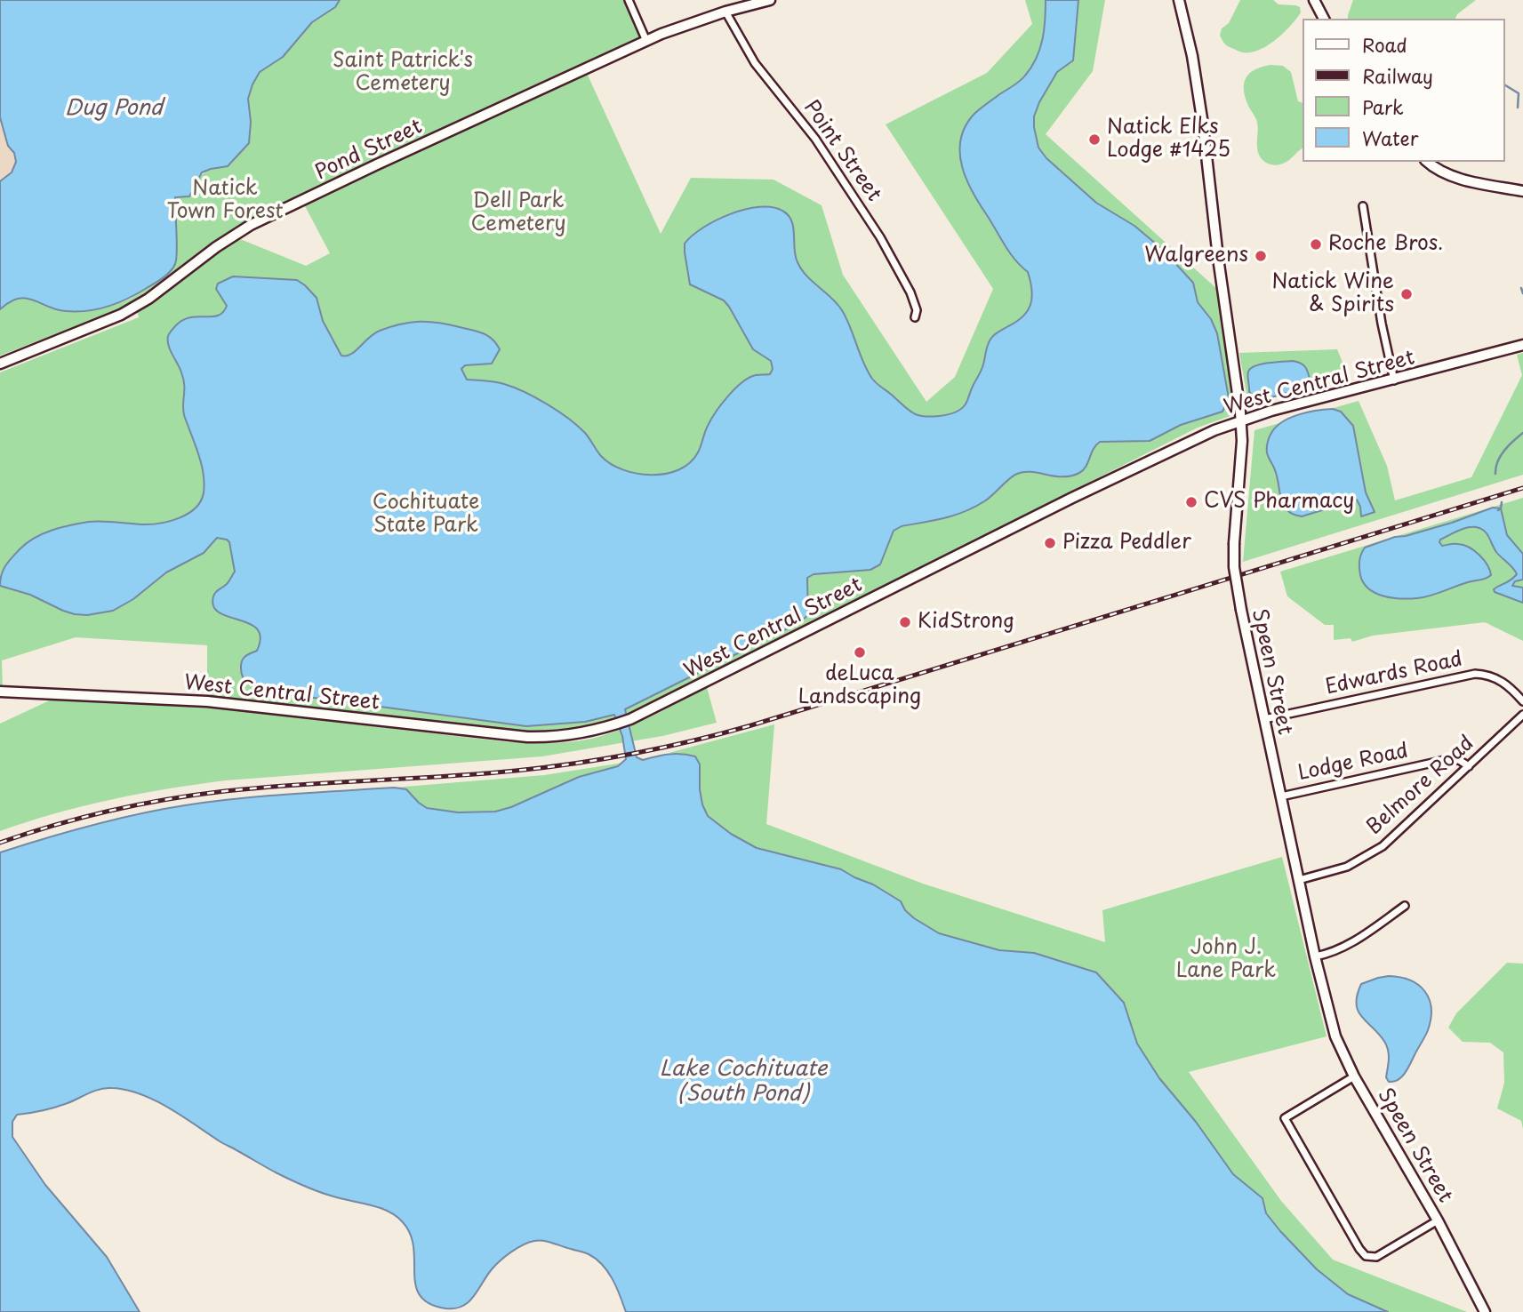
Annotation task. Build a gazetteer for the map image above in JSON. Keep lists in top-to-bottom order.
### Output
{
  "streets": {
    "street": [
      "Pond Street",
      "Point Street",
      "West Central Street",
      "Speen Street",
      "Edwards Road",
      "Lodge Road",
      "Belmore Road"
    ]
  },
  "crossings": [
    ["Pond Street", "Point Street"],
    ["West Central Street", "Speen Street"],
    ["Speen Street", "Edwards Road"],
    ["Speen Street", "Lodge Road"],
    ["Speen Street", "Belmore Road"],
    ["Lodge Road", "Belmore Road"]
  ],
  "water": ["Dug Pond", "Lake Cochituate (South Pond)"],
  "parks": [
    "Saint Patrick's Cemetery",
    "Natick Town Forest",
    "Dell Park Cemetery",
    "Cochituate State Park",
    "John J. Lane Park"
  ],
  "places": [
    "Natick Elks Lodge #1425",
    "Roche Bros.",
    "Walgreens",
    "Natick Wine & Spirits",
    "CVS Pharmacy",
    "Pizza Peddler",
    "KidStrong",
    "deLuca Landscaping"
  ],
  "legend": [
    "Road",
    "Railway",
    "Park",
    "Water"
  ]
}
